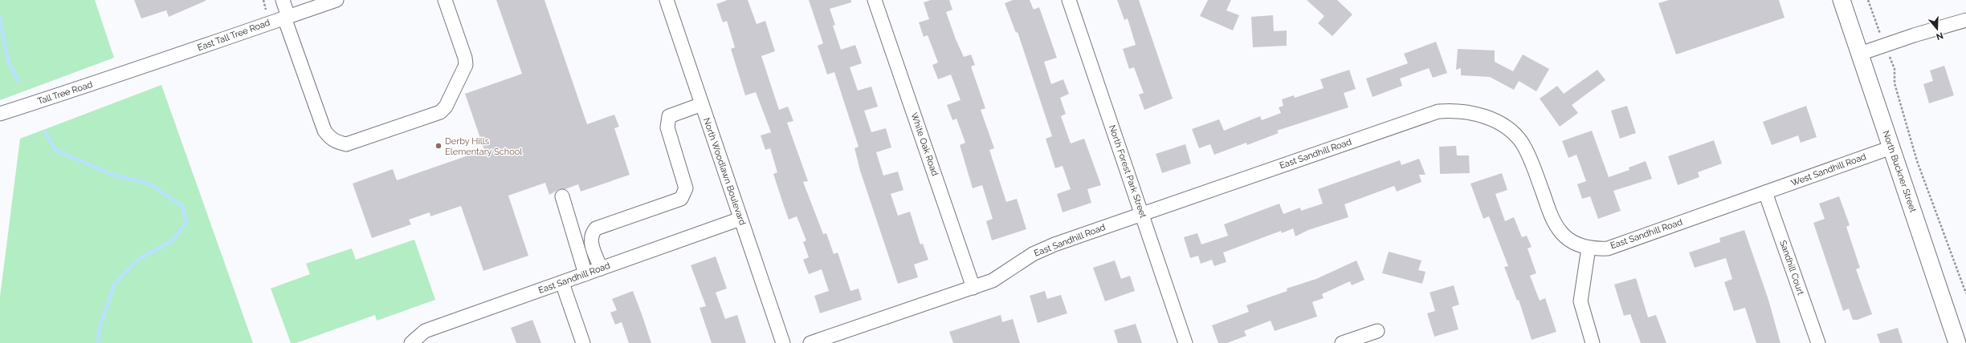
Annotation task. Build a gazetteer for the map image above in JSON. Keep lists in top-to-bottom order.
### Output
{
  "streets": {
    "main road": ["North Buckner Street"],
    "street": [
      "East Tall Tree Road",
      "Tall Tree Road",
      "White Oak Road",
      "East Sandhill Road",
      "West Sandhill Road",
      "North Woodlawn Boulevard",
      "North Forest Park Street",
      "Sandhill Court"
    ]
  },
  "crossings": [
    ["East Tall Tree Road", "Tall Tree Road"],
    ["White Oak Road", "East Sandhill Road"],
    ["East Sandhill Road", "West Sandhill Road"],
    ["East Sandhill Road", "North Woodlawn Boulevard"],
    ["East Sandhill Road", "North Forest Park Street"],
    ["East Sandhill Road", "Sandhill Court"],
    ["West Sandhill Road", "North Buckner Street"],
    ["West Sandhill Road", "Sandhill Court"]
  ],
  "places": ["Derby Hills Elementary School"],
  "north": "bottom"
}
